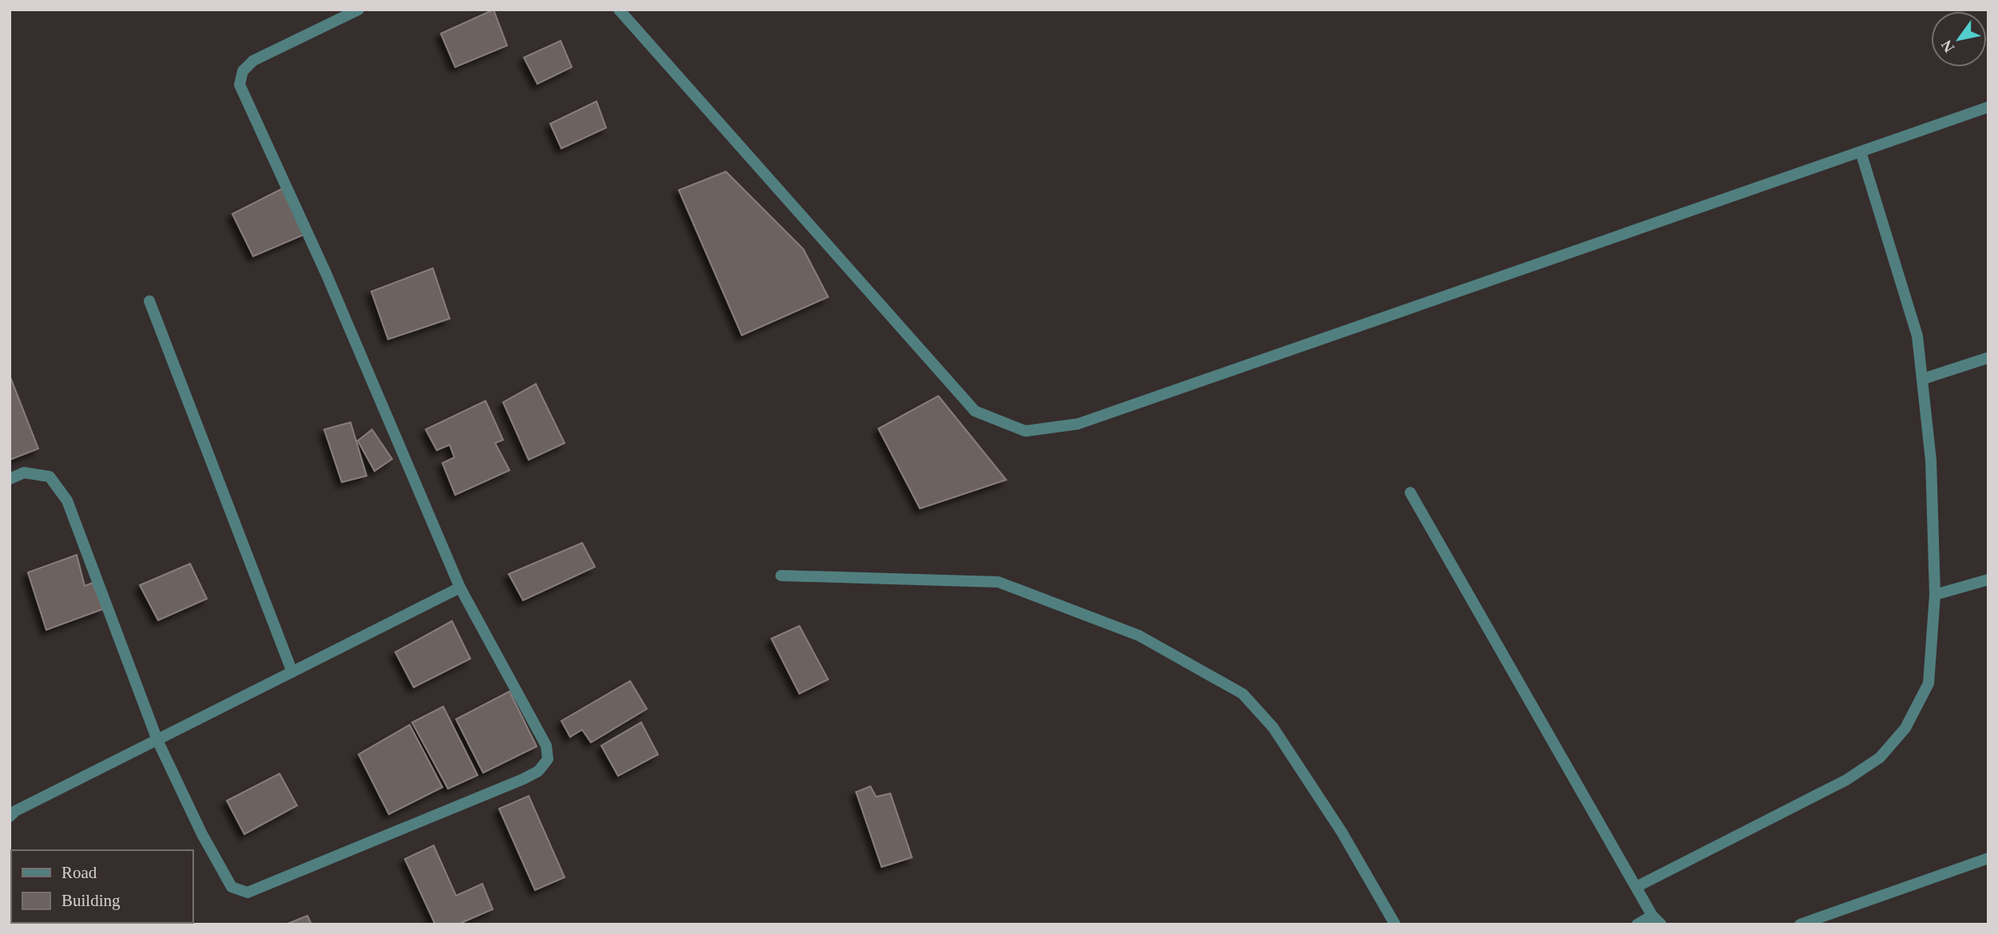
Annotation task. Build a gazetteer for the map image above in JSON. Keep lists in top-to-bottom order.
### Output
{
  "legend": ["Road", "Building"],
  "north": "bottom left"
}
